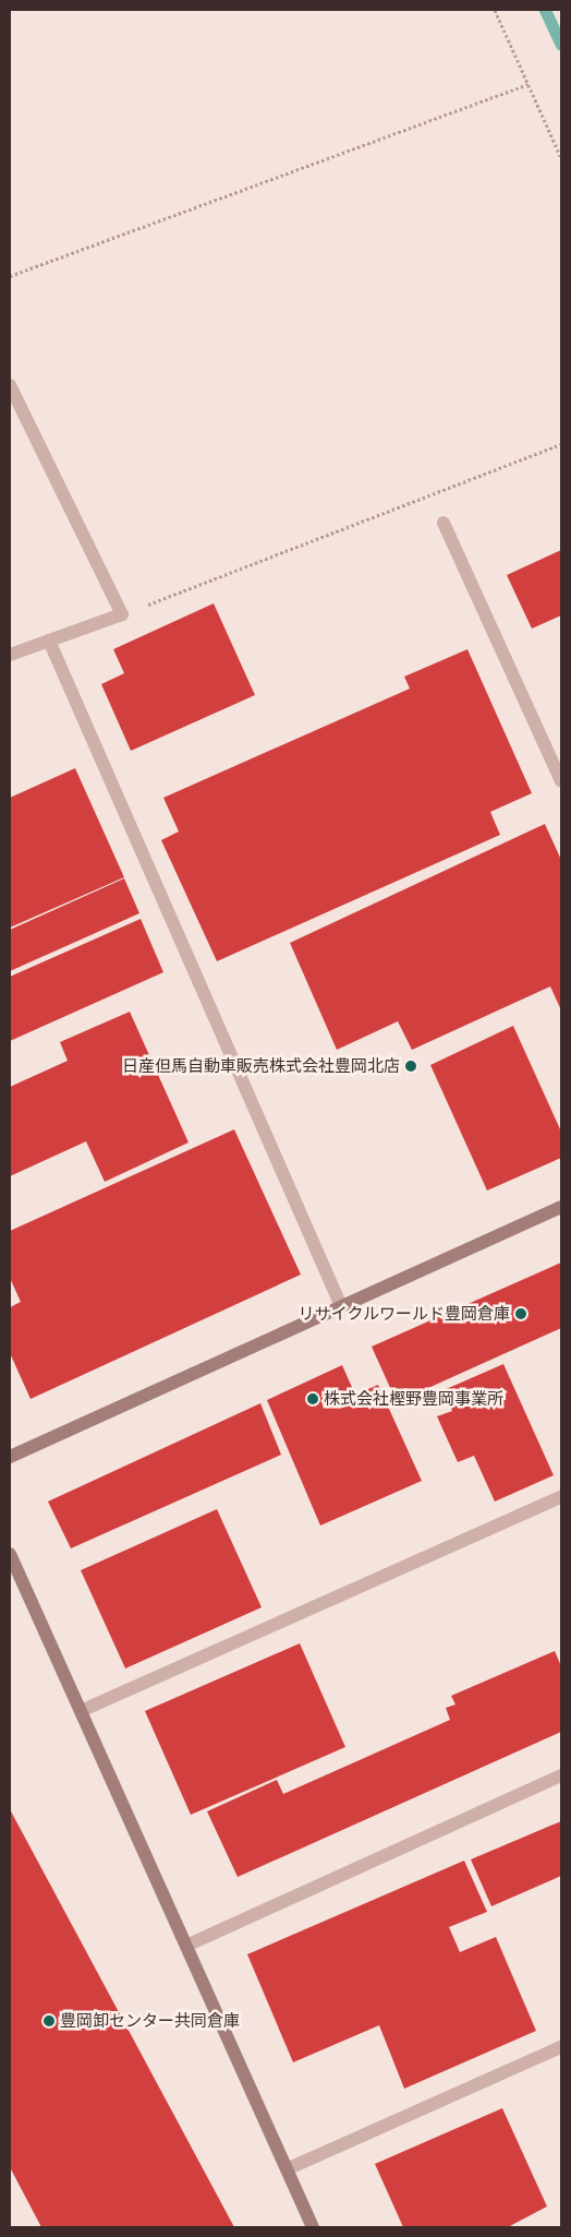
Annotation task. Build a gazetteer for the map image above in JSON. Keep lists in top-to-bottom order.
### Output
{
  "places": [
    "日産但馬自動車販売株式会社豊岡北店",
    "リサイクルワールド豊岡倉庫",
    "株式会社樫野豊岡事業所",
    "豊岡卸センター共同倉庫"
  ]
}
